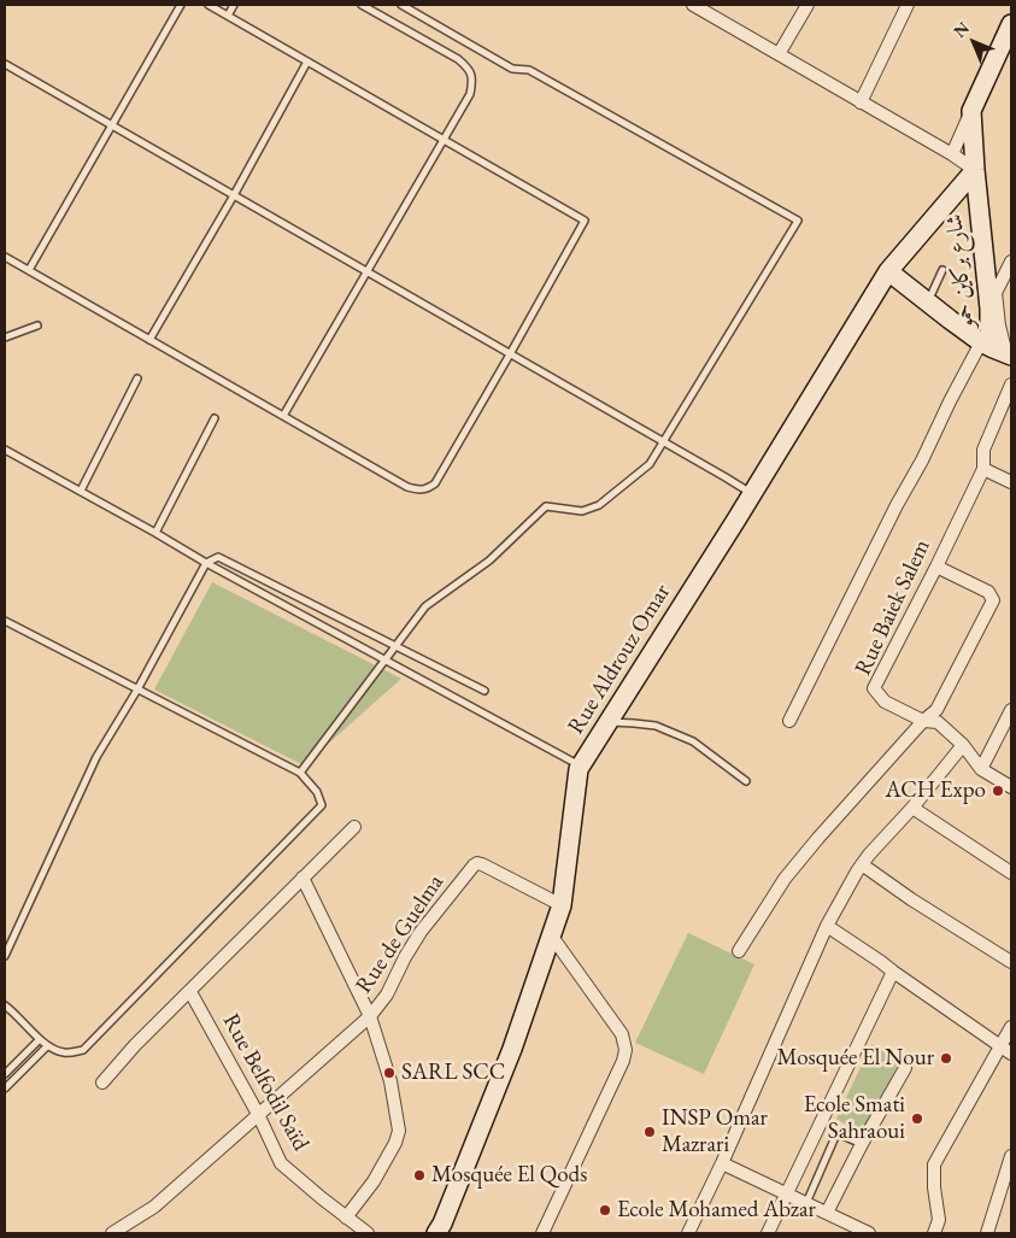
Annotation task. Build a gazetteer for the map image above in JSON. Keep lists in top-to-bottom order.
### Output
{
  "streets": {
    "street": [
      "شارع بركاين حمو",
      "Rue Baiek Salem",
      "Rue Aldrouz Omar",
      "Rue de Guelma",
      "Rue Belfodil Saïd"
    ]
  },
  "crossings": [
    ["شارع بركاين حمو", "Rue Aldrouz Omar"],
    ["Rue Aldrouz Omar", "Rue de Guelma"],
    ["Rue de Guelma", "Rue Belfodil Saïd"]
  ],
  "places": [
    "ACH Expo",
    "Mosquée El Nour",
    "SARL SCC",
    "Ecole Smati Sahraoui",
    "INSP Omar Mazrari",
    "Mosquée El Qods",
    "Ecole Mohamed Abzar"
  ],
  "north": "top left"
}
